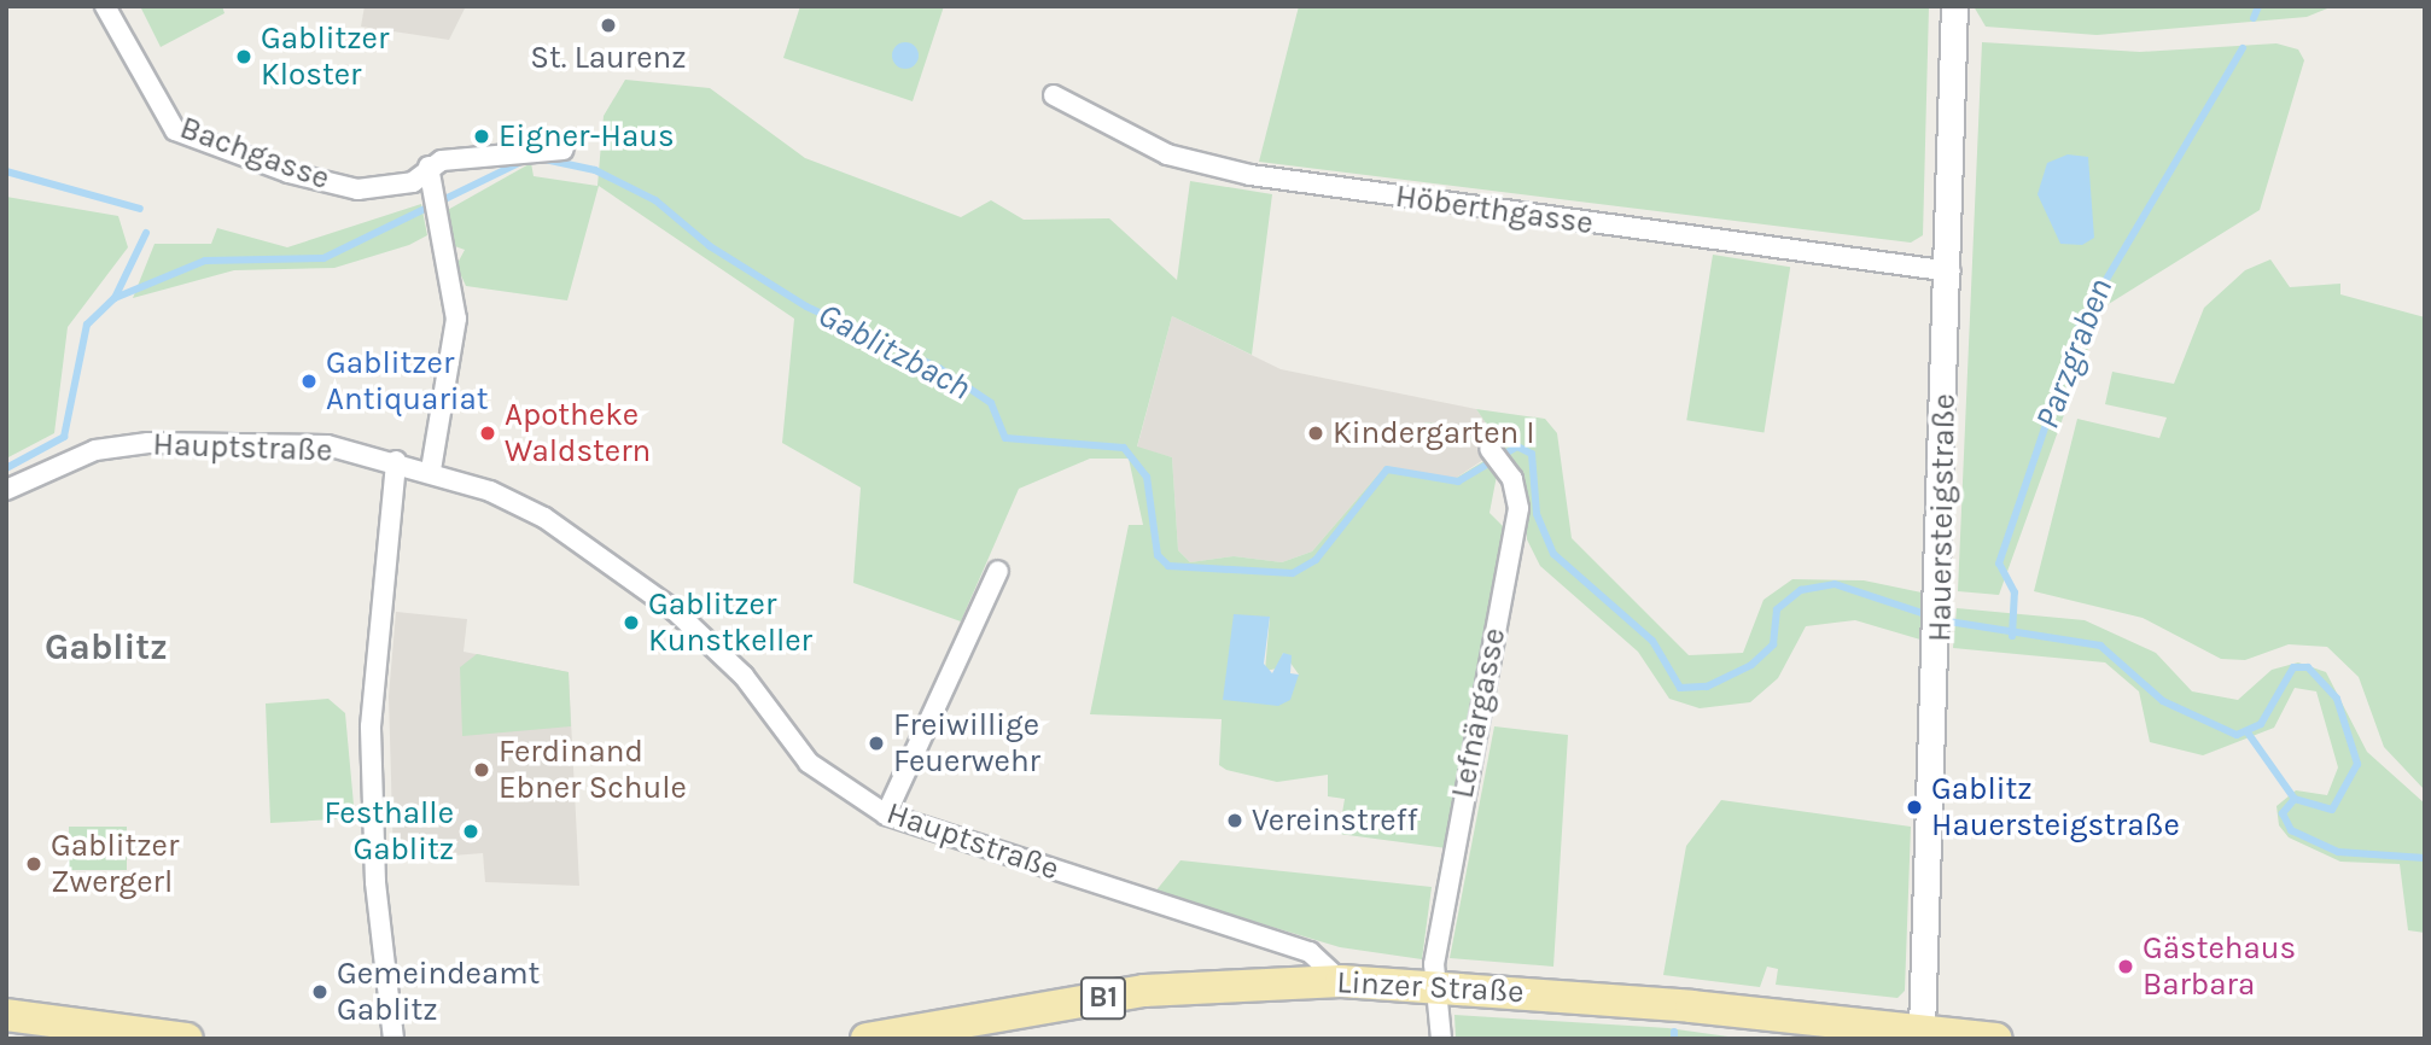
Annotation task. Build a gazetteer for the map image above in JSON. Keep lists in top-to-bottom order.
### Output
{
  "streets": {
    "main road": ["Linzer Straße", "B1"],
    "street": [
      "Bachgasse",
      "Höberthgasse",
      "Hauptstraße",
      "Hauersteigstraße",
      "Lefnärgasse"
    ]
  },
  "crossings": [
    ["Höberthgasse", "Hauersteigstraße"],
    ["Hauptstraße", "Linzer Straße"],
    ["Hauersteigstraße", "Linzer Straße"],
    ["Lefnärgasse", "Linzer Straße"]
  ],
  "districts": ["Gablitz"],
  "water": ["Gablitzbach", "Parzgraben"],
  "places": [
    "St. Laurenz",
    "Gablitzer Kloster",
    "Eigner-Haus",
    "Gablitzer Antiquariat",
    "Apotheke Waldstern",
    "Kindergarten I",
    "Gablitzer Kunstkeller",
    "Freiwillige Feuerwehr",
    "Ferdinand Ebner Schule",
    "Gablitz Hauersteigstraße",
    "Vereinstreff",
    "Festhalle Gablitz",
    "Gablitzer Zwergerl",
    "Gästehaus Barbara",
    "Gemeindeamt Gablitz"
  ]
}
